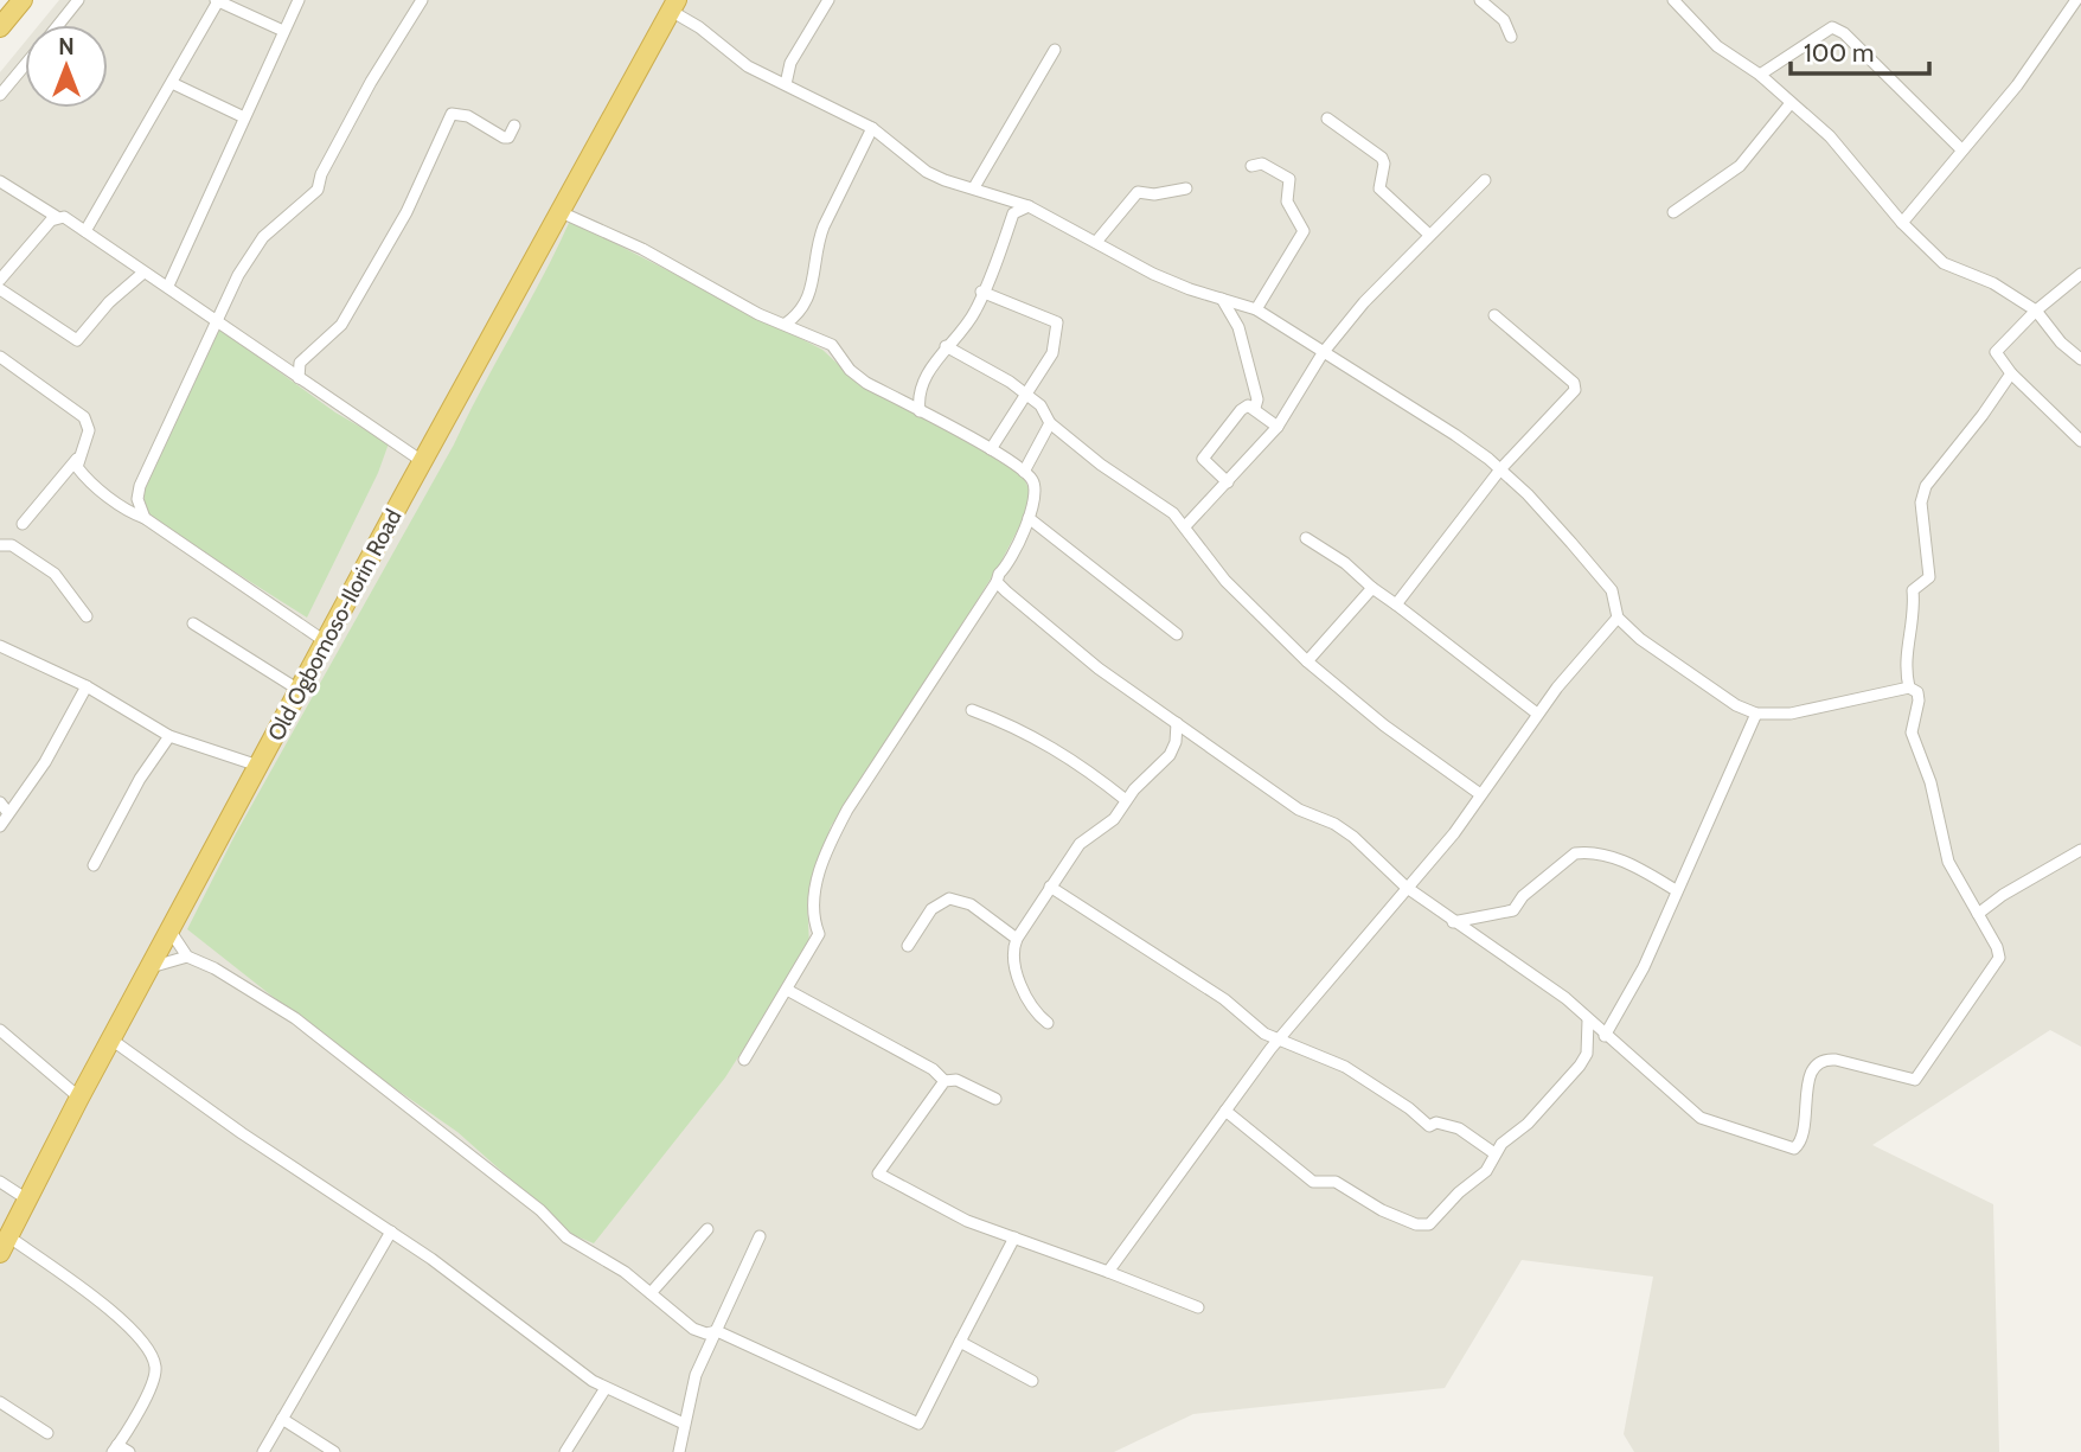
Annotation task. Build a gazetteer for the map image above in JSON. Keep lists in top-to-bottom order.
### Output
{
  "streets": {
    "highway": ["Old Ogbomoso-Ilorin Road"]
  },
  "scale_bar": "100 m",
  "north": "top"
}
